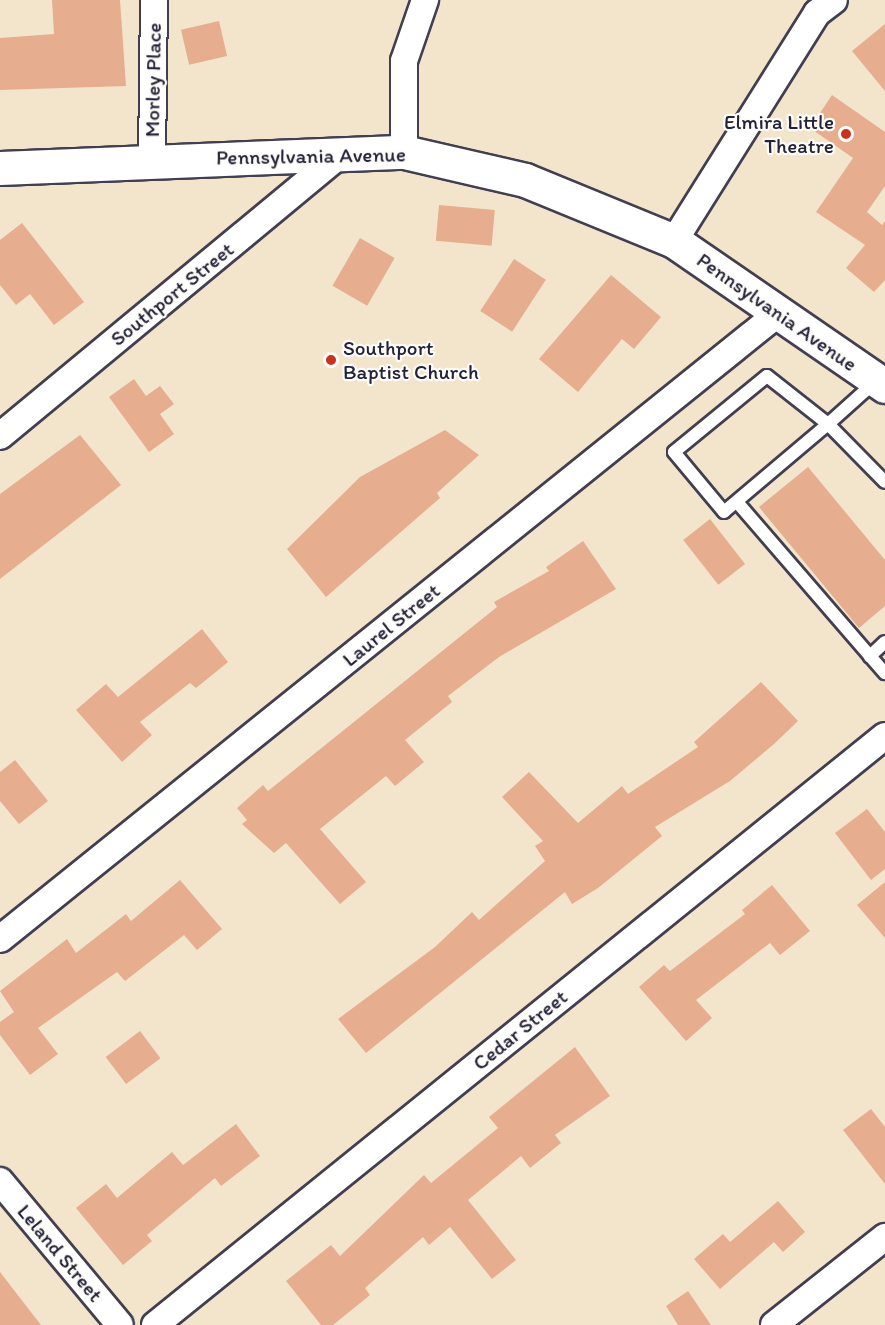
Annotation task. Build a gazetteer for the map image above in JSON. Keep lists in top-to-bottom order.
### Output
{
  "streets": {
    "main road": ["Pennsylvania Avenue"],
    "street": [
      "Morley Place",
      "Southport Street",
      "Laurel Street",
      "Cedar Street",
      "Leland Street"
    ]
  },
  "crossings": [
    ["Morley Place", "Pennsylvania Avenue"],
    ["Pennsylvania Avenue", "Southport Street"],
    ["Pennsylvania Avenue", "Laurel Street"]
  ],
  "places": ["Elmira Little Theatre", "Southport Baptist Church"]
}
